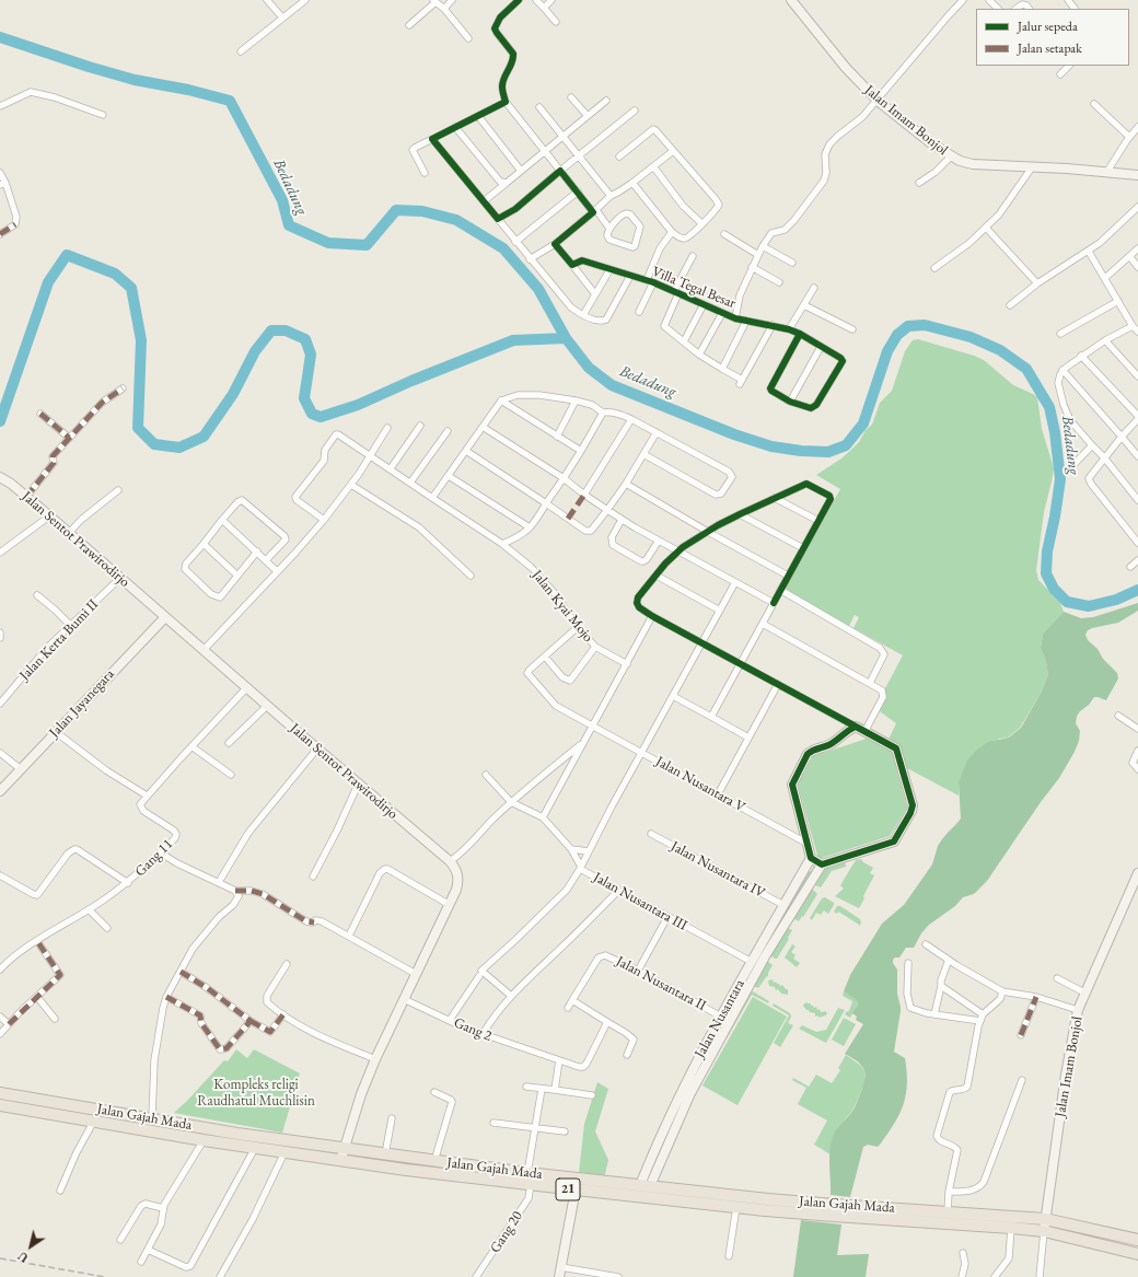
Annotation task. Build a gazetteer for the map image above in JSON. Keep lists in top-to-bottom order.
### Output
{
  "streets": {
    "highway": ["Jalan Gajah Mada", "21"],
    "street": [
      "Jalan Imam Bonjol",
      "Villa Tegal Besar",
      "Jalan Sentot Prawirodirjo",
      "Jalan Kyai Mojo",
      "Jalan Kerta Bumi II",
      "Jalan Jayanegara",
      "Jalan Nusantara V",
      "Gang 11",
      "Jalan Nusantara IV",
      "Jalan Nusantara III",
      "Jalan Nusantara II",
      "Jalan Nusantara",
      "Gang 2",
      "Gang 20"
    ]
  },
  "crossings": [
    ["Jalan Imam Bonjol", "Jalan Gajah Mada"],
    ["Jalan Sentot Prawirodirjo", "Jalan Kerta Bumi II"],
    ["Jalan Sentot Prawirodirjo", "Jalan Jayanegara"],
    ["Jalan Nusantara V", "Jalan Nusantara"],
    ["Jalan Nusantara IV", "Jalan Nusantara"],
    ["Jalan Nusantara III", "Jalan Nusantara"],
    ["Jalan Nusantara II", "Jalan Nusantara"],
    ["Jalan Nusantara", "Jalan Gajah Mada"],
    ["Jalan Gajah Mada", "Gang 20"]
  ],
  "water": ["Bedadung"],
  "parks": ["Kompleks religi Raudhatul Muchlisin"],
  "legend": ["Jalur sepeda", "Jalan setapak"],
  "north": "bottom left"
}
